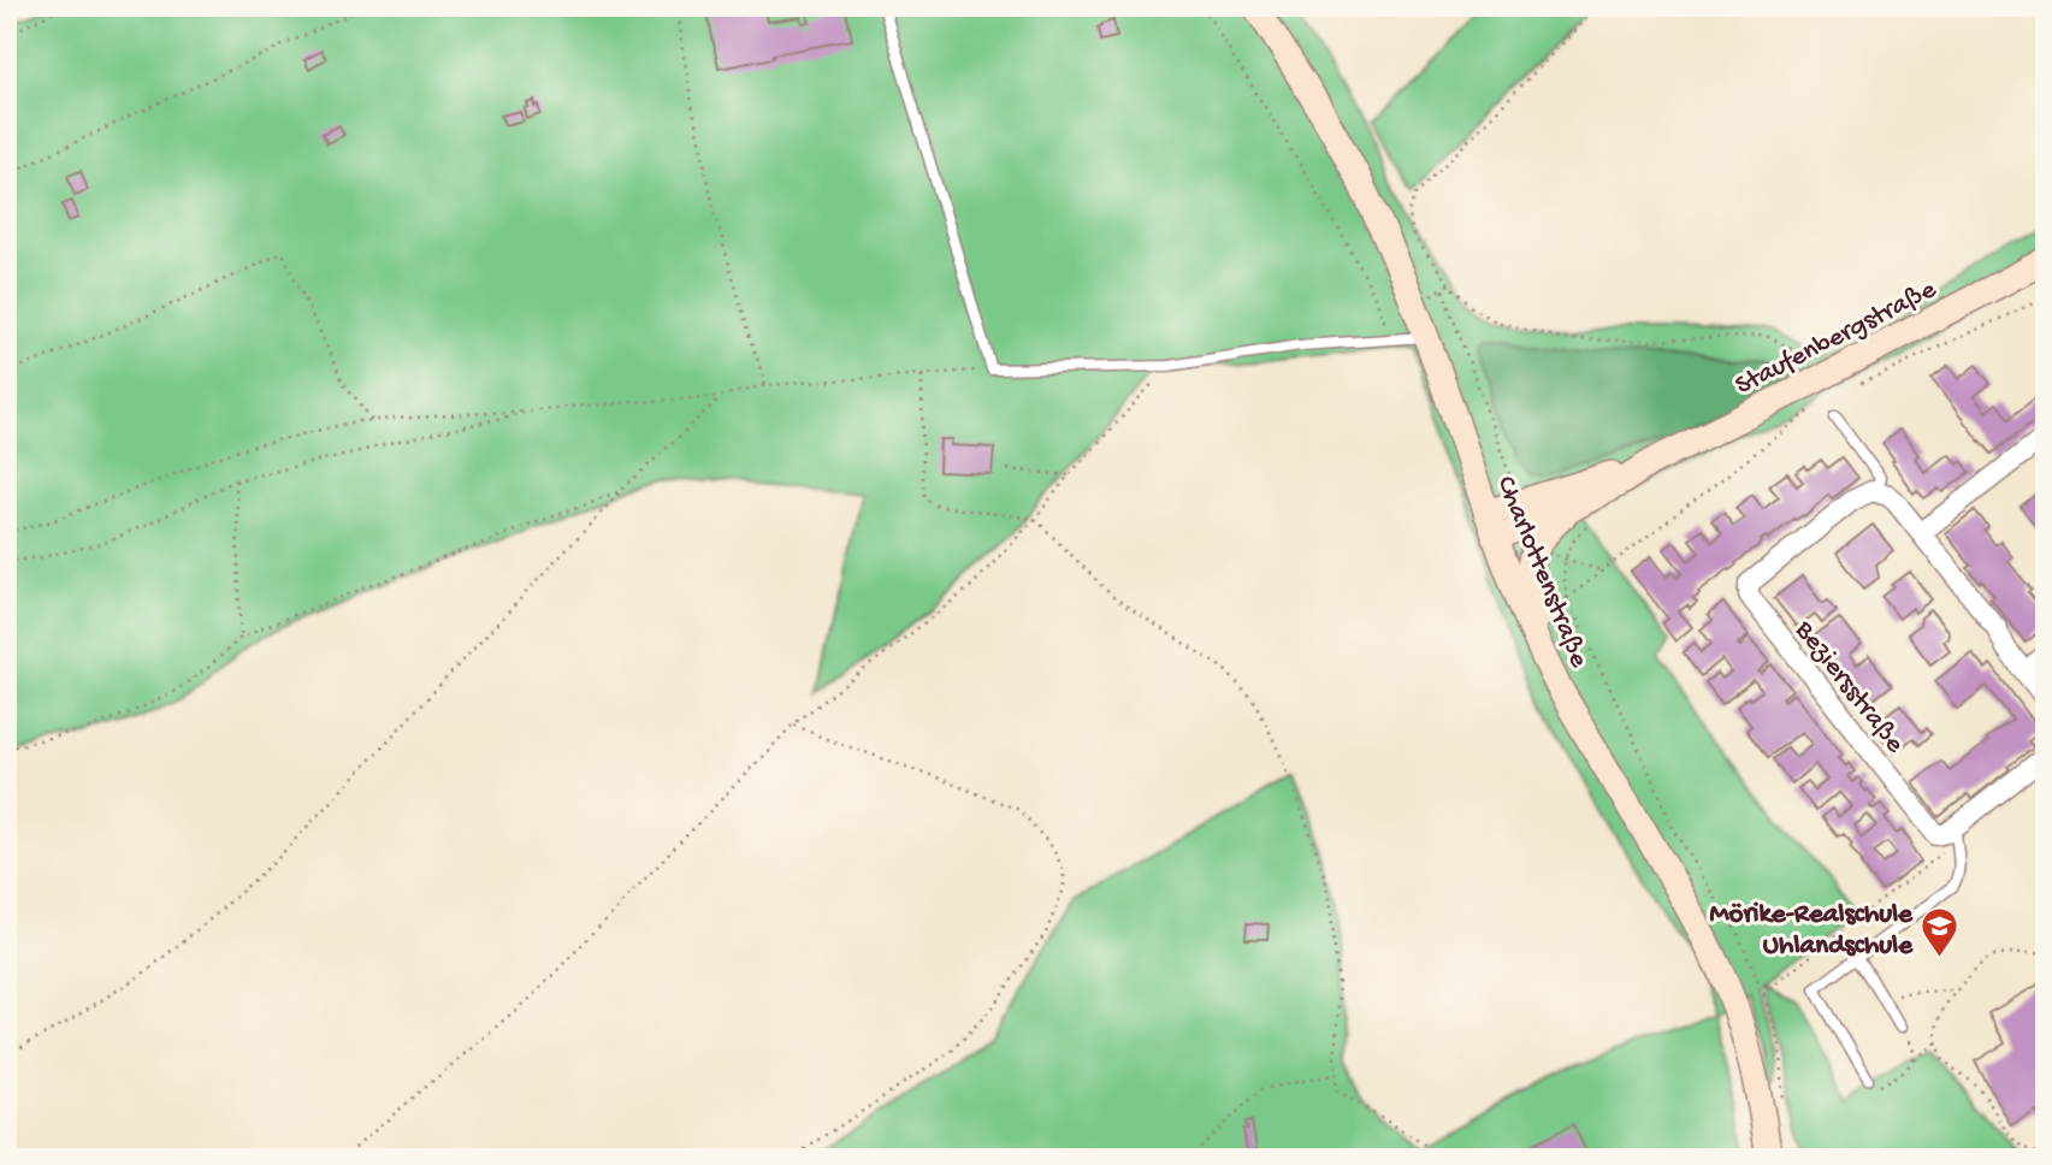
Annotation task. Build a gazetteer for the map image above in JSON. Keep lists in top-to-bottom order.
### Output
{
  "streets": {
    "main road": ["Staufenbergstraße", "Charlottenstraße"],
    "street": ["Beziersstraße"]
  },
  "crossings": [
    ["Staufenbergstraße", "Charlottenstraße"]
  ],
  "places": {
    "school or university": ["Mörike-Realschule Uhlandschule"]
  }
}
